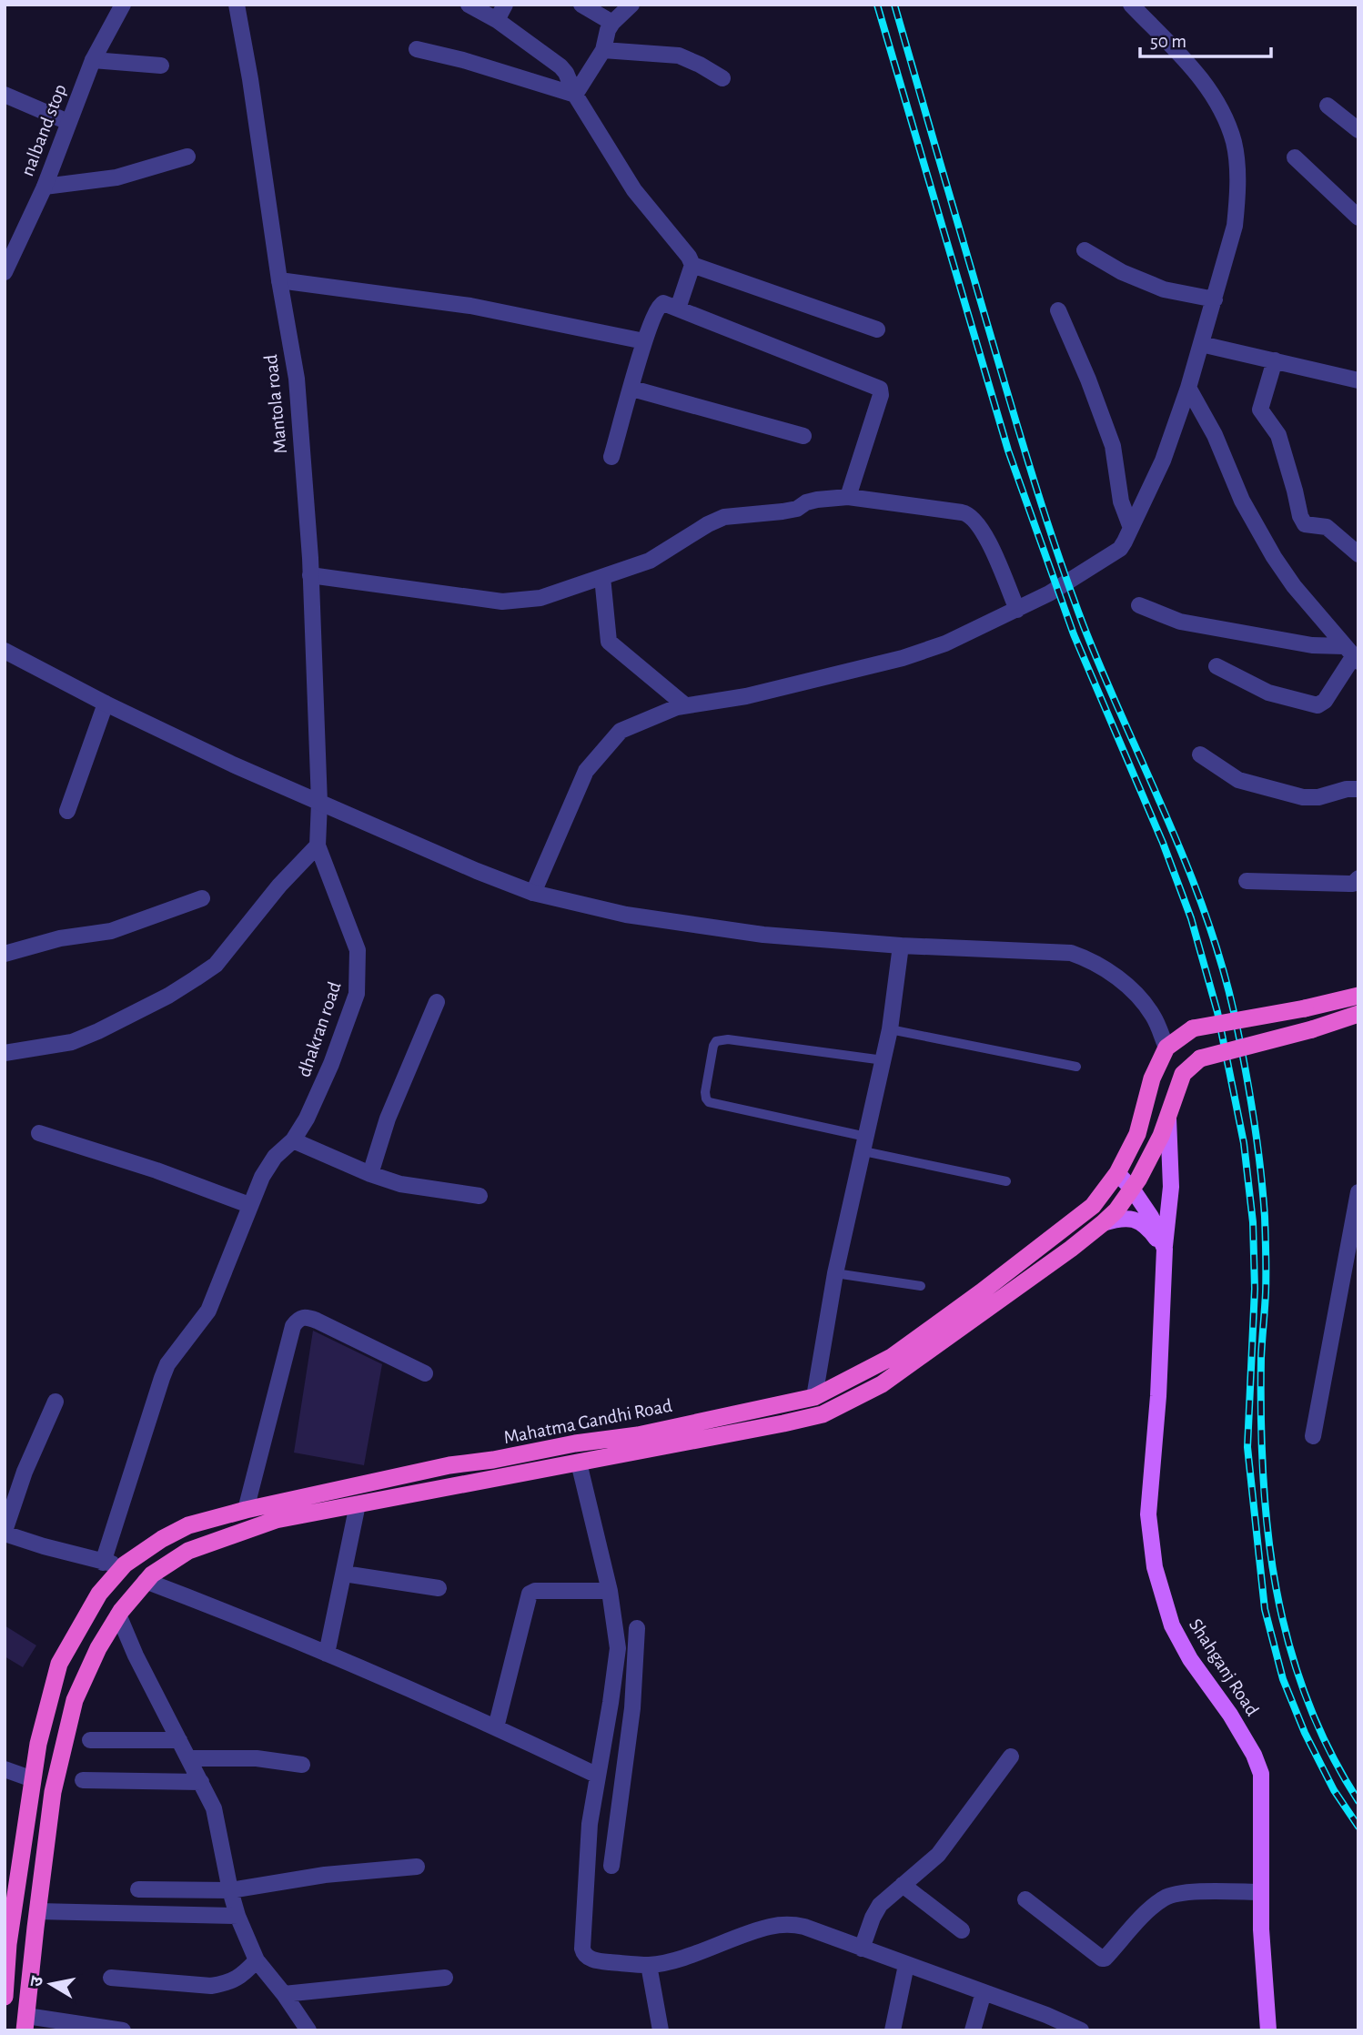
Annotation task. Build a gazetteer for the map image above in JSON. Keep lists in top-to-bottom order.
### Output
{
  "streets": {
    "highway": ["Mahatma Gandhi Road"],
    "main road": ["Shahganj Road"],
    "street": ["nalband stop", "Mantola road", "dhakran road"]
  },
  "crossings": [
    ["Mantola road", "dhakran road"],
    ["Mahatma Gandhi Road", "Shahganj Road"]
  ],
  "scale_bar": "50 m",
  "north": "left"
}
